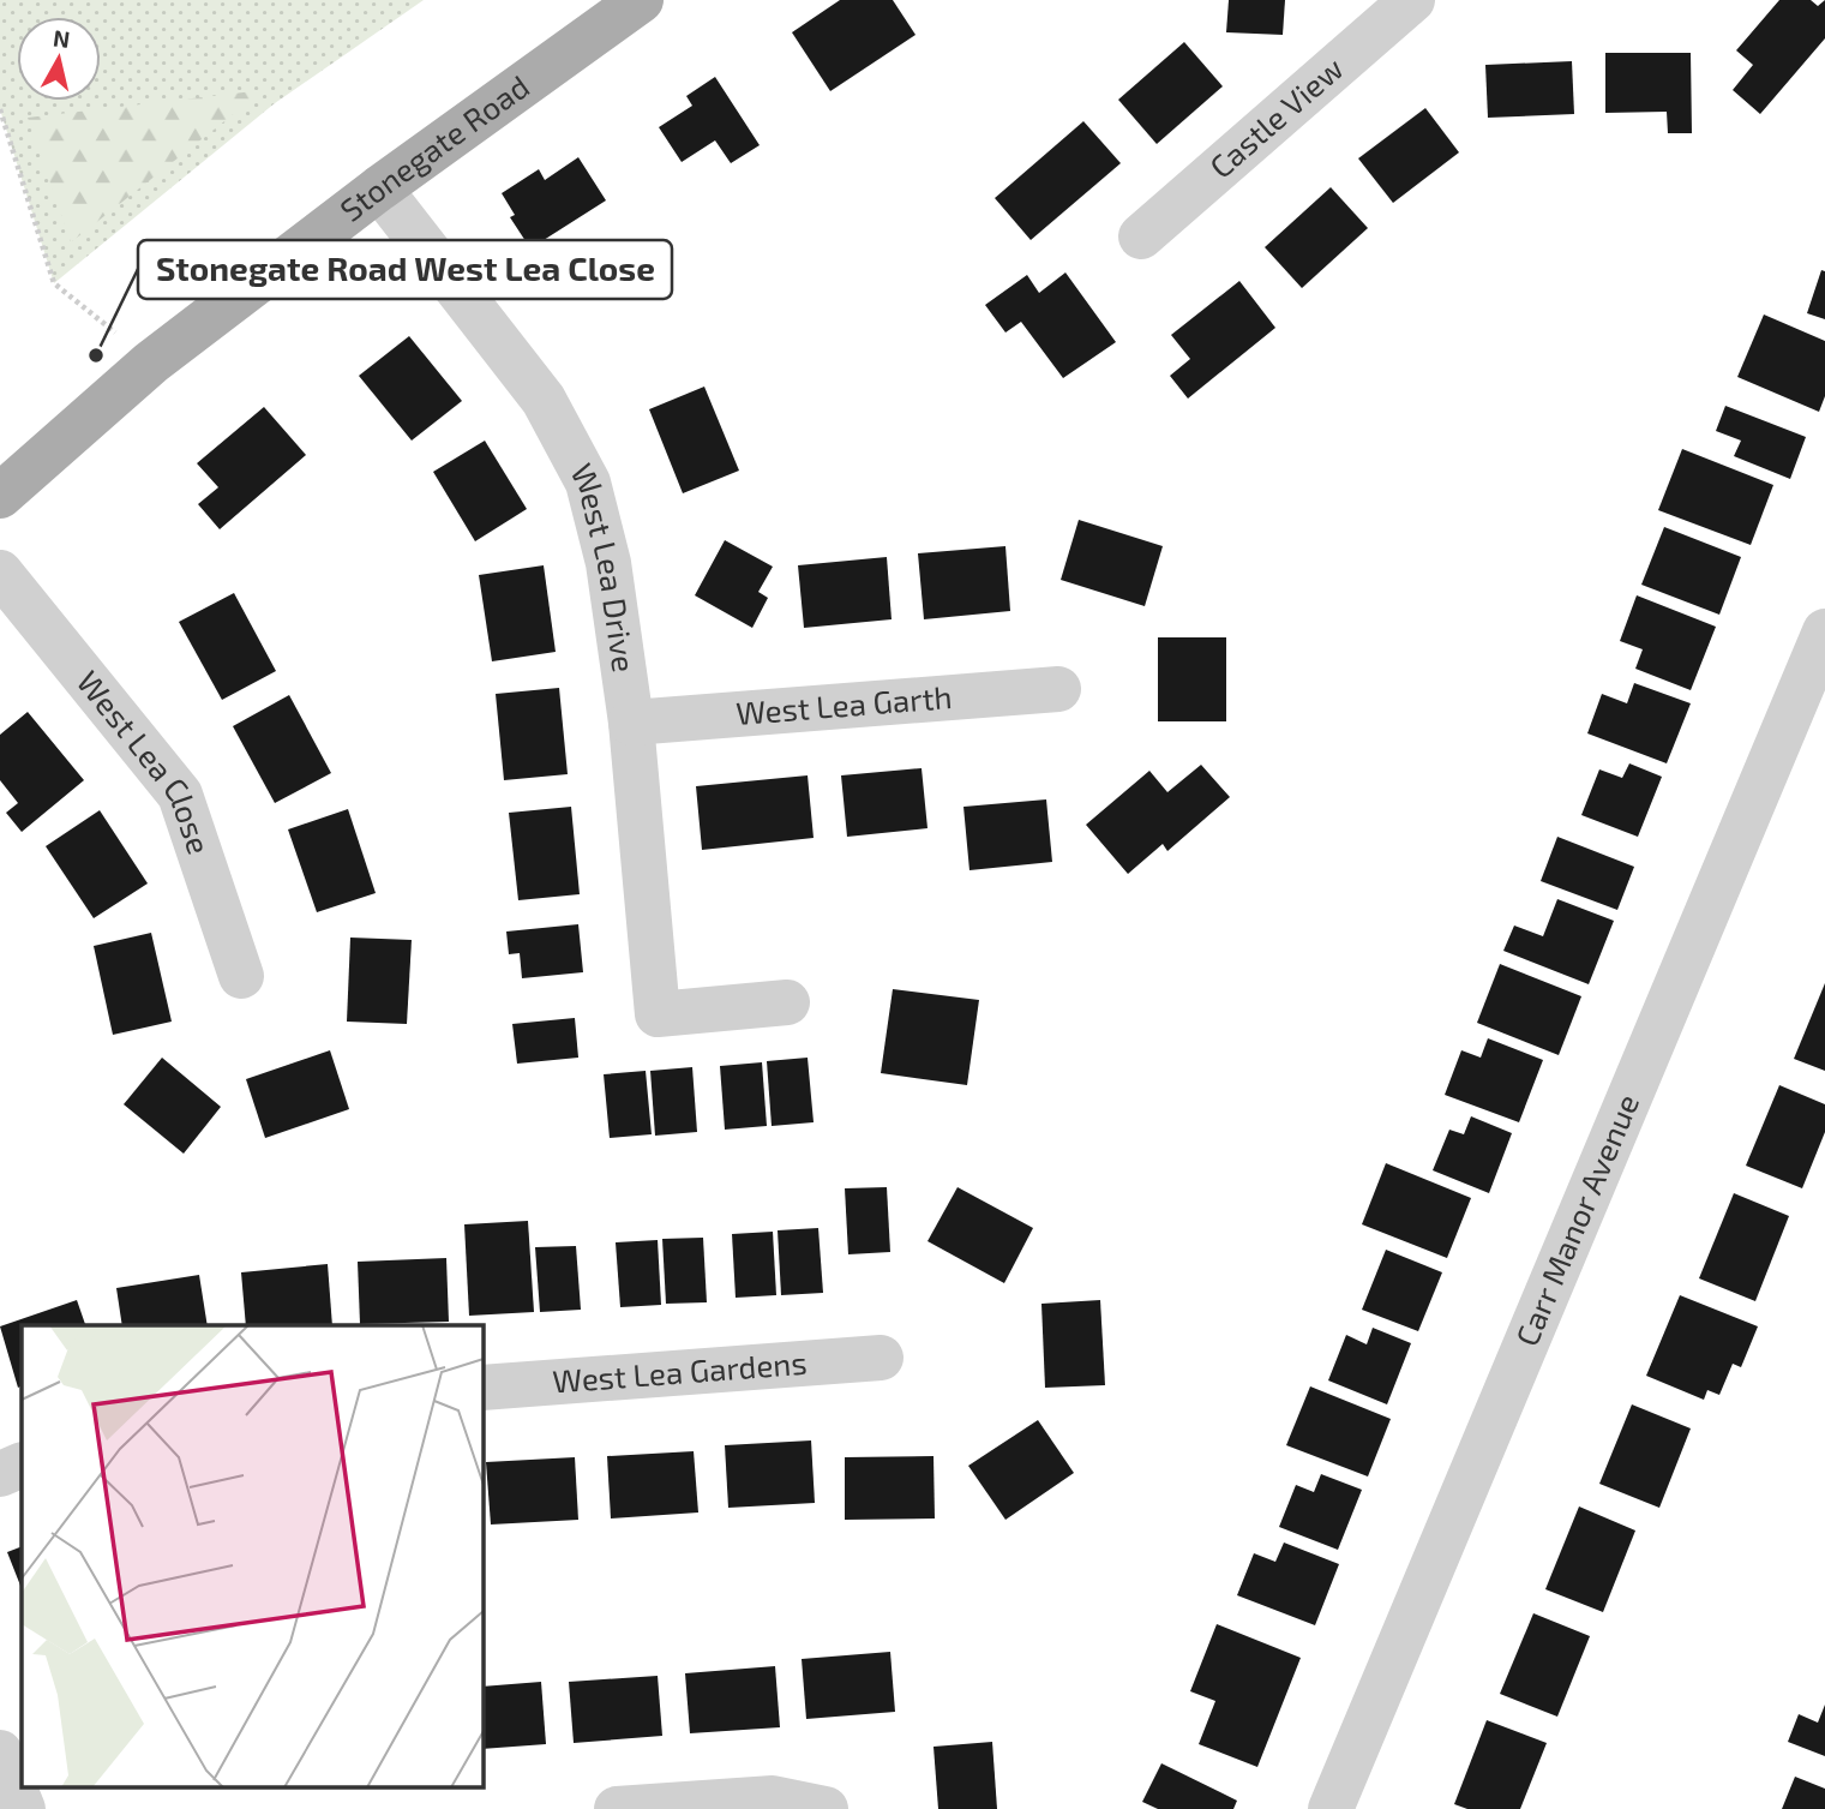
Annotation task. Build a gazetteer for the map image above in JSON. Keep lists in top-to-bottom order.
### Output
{
  "streets": {
    "main road": ["Stonegate Road"],
    "street": [
      "Castle View",
      "West Lea Drive",
      "West Lea Garth",
      "West Lea Close",
      "Carr Manor Avenue",
      "West Lea Gardens"
    ]
  },
  "crossings": [
    ["Stonegate Road", "West Lea Drive"],
    ["West Lea Drive", "West Lea Garth"]
  ],
  "places": ["Stonegate Road West Lea Close"],
  "north": "top"
}
